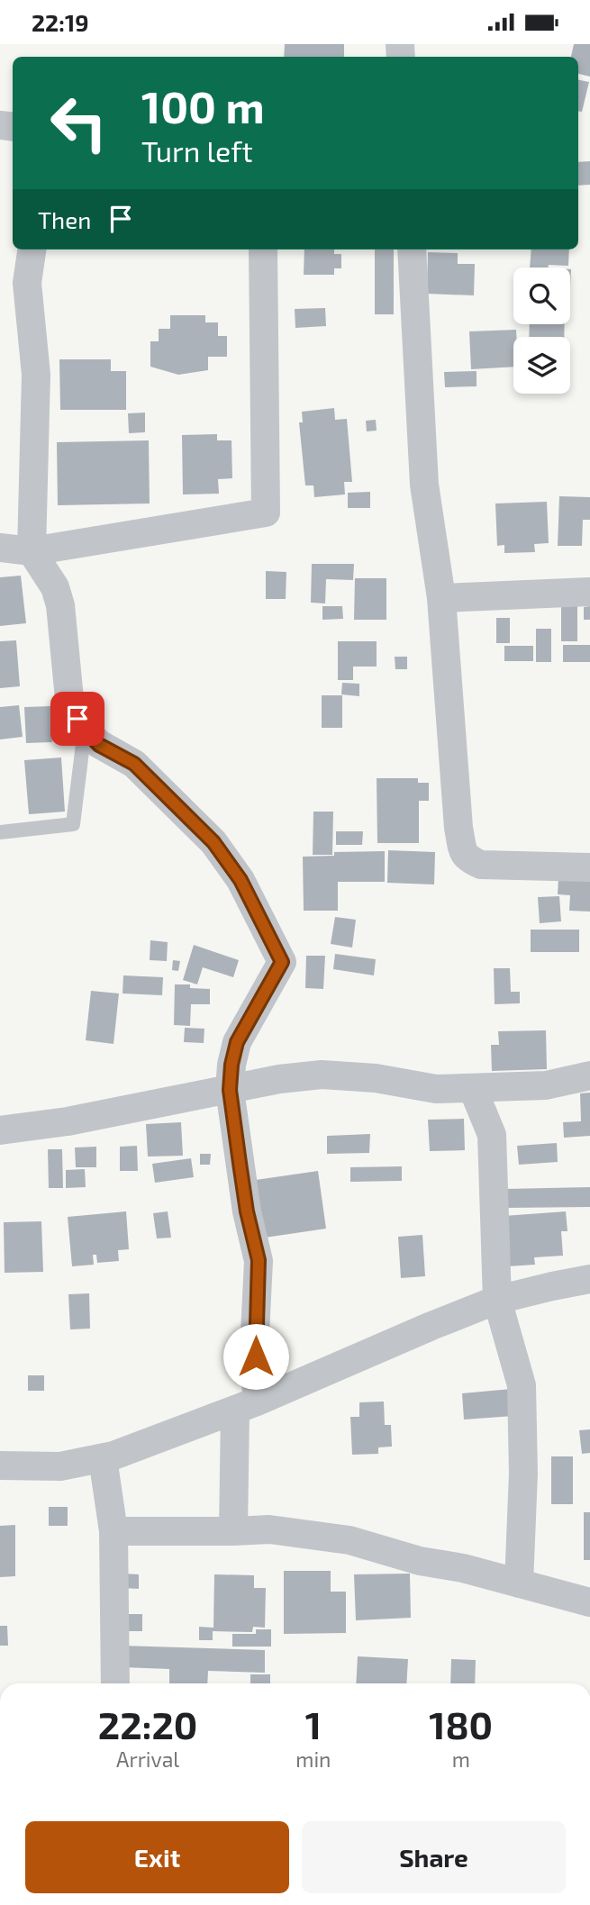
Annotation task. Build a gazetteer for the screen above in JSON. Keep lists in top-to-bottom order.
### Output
{
  "page": {
    "status": "22:19",
    "turn": ["100 m", "Turn left"],
    "then": "Then",
    "eta": [
      "22:20",
      "Arrival",
      "1",
      "min",
      "180",
      "m"
    ],
    "buttons": ["Exit", "Share"]
  }
}
